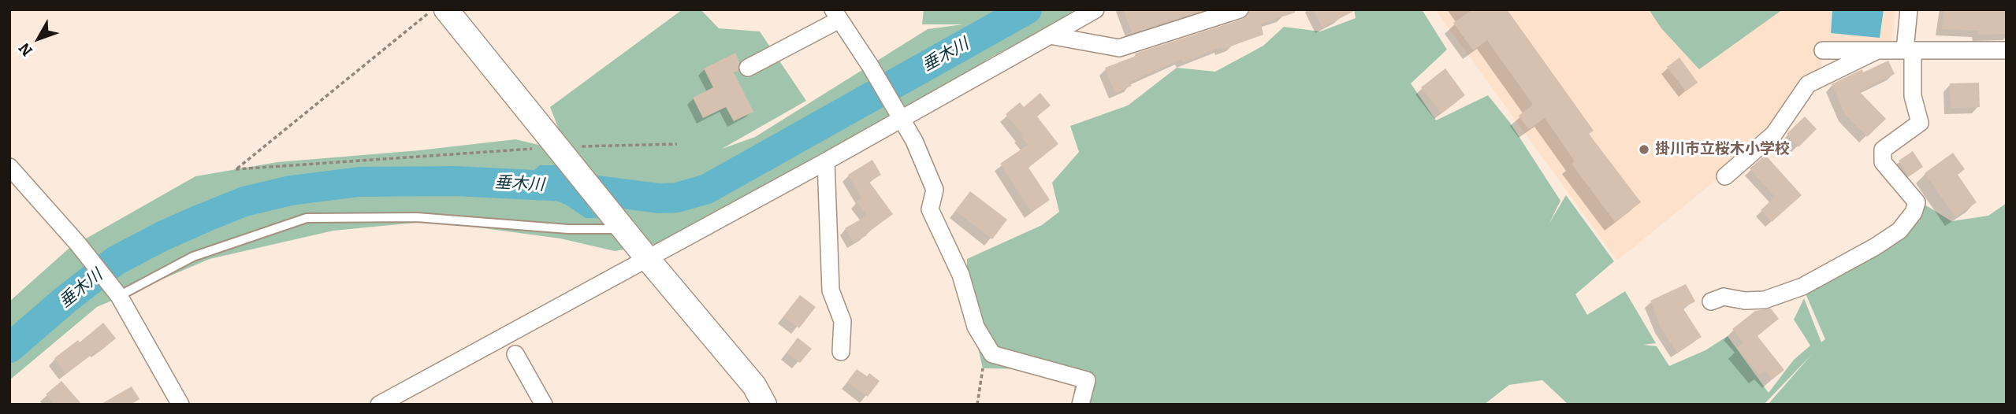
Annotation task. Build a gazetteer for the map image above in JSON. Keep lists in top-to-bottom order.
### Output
{
  "water": ["垂木川"],
  "places": ["掛川市立桜木小学校"],
  "north": "bottom left"
}
